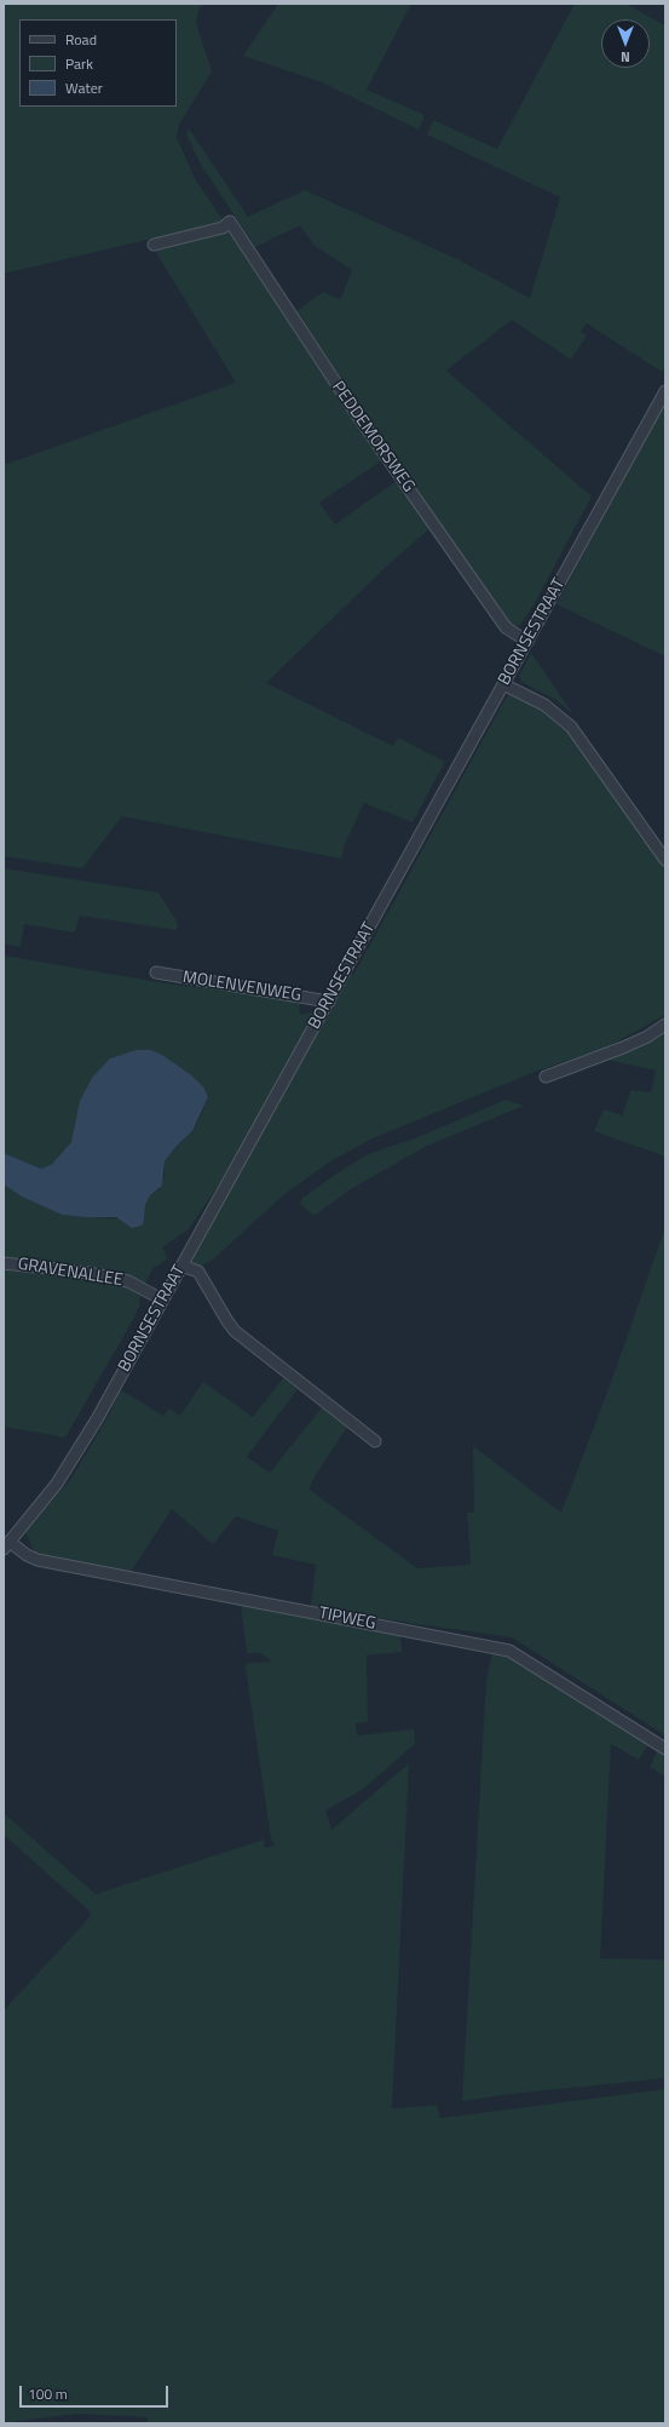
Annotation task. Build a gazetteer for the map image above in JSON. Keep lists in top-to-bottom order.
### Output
{
  "streets": {
    "street": [
      "PEDDEMORSWEG",
      "BORNSESTRAAT",
      "MOLENVENWEG",
      "GRAVENALLEE",
      "TIPWEG"
    ]
  },
  "crossings": [
    ["PEDDEMORSWEG", "BORNSESTRAAT"],
    ["BORNSESTRAAT", "MOLENVENWEG"],
    ["BORNSESTRAAT", "GRAVENALLEE"],
    ["BORNSESTRAAT", "TIPWEG"]
  ],
  "legend": ["Road", "Park", "Water"],
  "scale_bar": "100 m",
  "north": "bottom"
}
